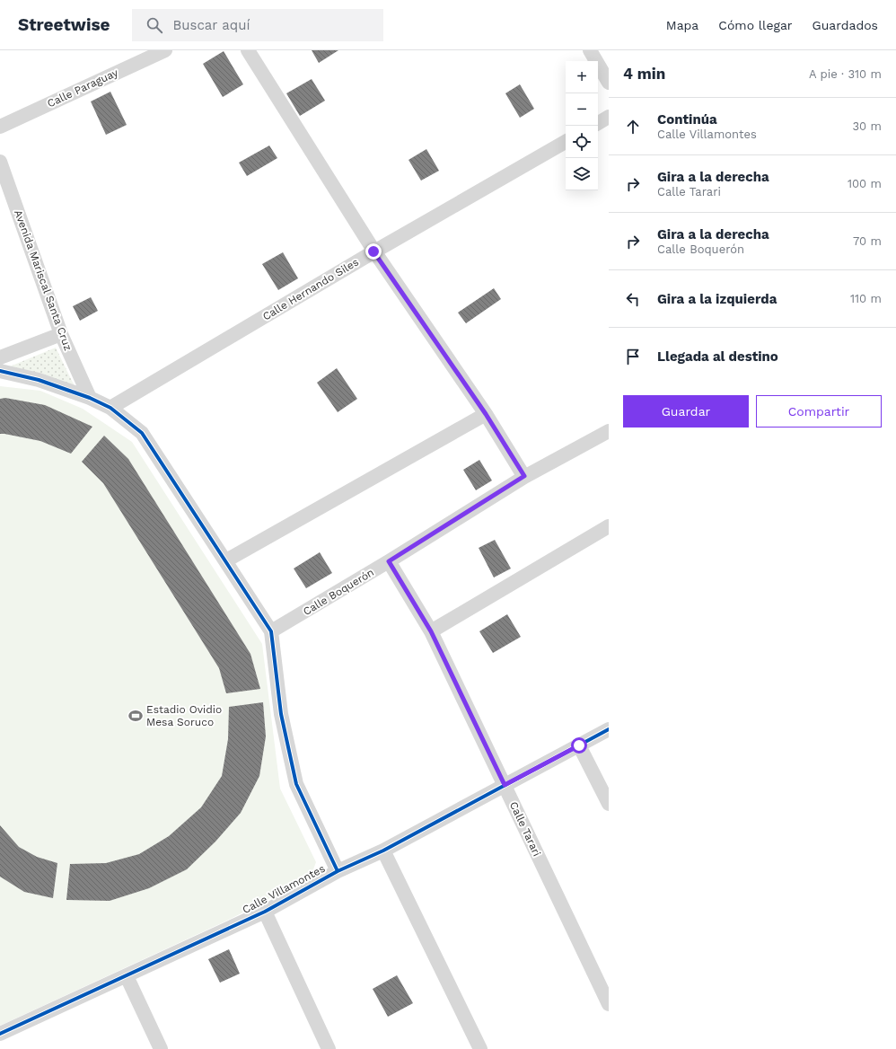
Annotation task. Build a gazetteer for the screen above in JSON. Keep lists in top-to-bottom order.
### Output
{
  "streets": {
    "street": [
      "Calle Paraguay",
      "Avenida Mariscal Santa Cruz",
      "Calle Hernando Siles",
      "Calle Boquerón",
      "Calle Tarari",
      "Calle Villamontes"
    ]
  },
  "crossings": [
    ["Calle Boquerón", "Calle Tarari"],
    ["Calle Tarari", "Calle Villamontes"]
  ],
  "places": {
    "sports": ["Estadio Ovidio Mesa Soruco"]
  },
  "page": {
    "header": "Streetwise",
    "search": "Buscar aquí",
    "nav": ["Mapa", "Cómo llegar", "Guardados"],
    "heading": ["4 min", "A pie · 310 m"],
    "map_buttons": ["+", "−"],
    "list": [
      ["Continúa", "Calle Villamontes", "30 m"],
      ["Gira a la derecha", "Calle Tarari", "100 m"],
      ["Gira a la derecha", "Calle Boquerón", "70 m"],
      ["Gira a la izquierda", "110 m"],
      "Llegada al destino"
    ],
    "buttons": ["Guardar", "Compartir"]
  }
}
